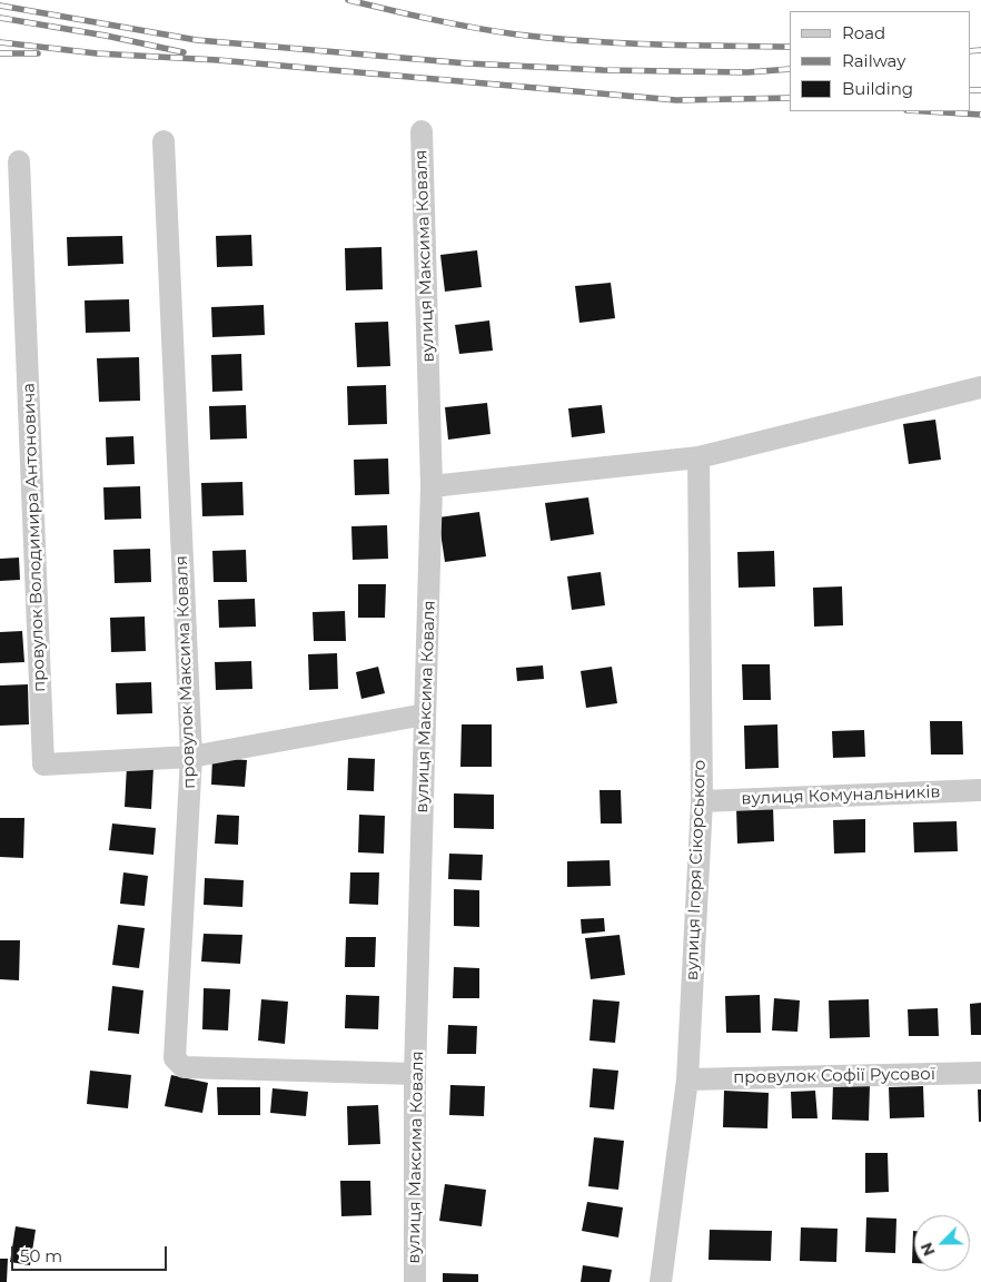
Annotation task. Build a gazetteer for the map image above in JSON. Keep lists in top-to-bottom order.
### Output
{
  "streets": {
    "street": [
      "вулиця Максима Коваля",
      "провулок Володимира Антоновича",
      "провулок Максима Коваля",
      "вулиця Комунальників",
      "вулиця Ігоря Сікорського",
      "провулок Софії Русової"
    ]
  },
  "crossings": [
    ["вулиця Максима Коваля", "провулок Максима Коваля"],
    ["провулок Володимира Антоновича", "провулок Максима Коваля"],
    ["вулиця Комунальників", "вулиця Ігоря Сікорського"],
    ["вулиця Ігоря Сікорського", "провулок Софії Русової"]
  ],
  "legend": ["Road", "Railway", "Building"],
  "scale_bar": "50 m",
  "north": "bottom left"
}
